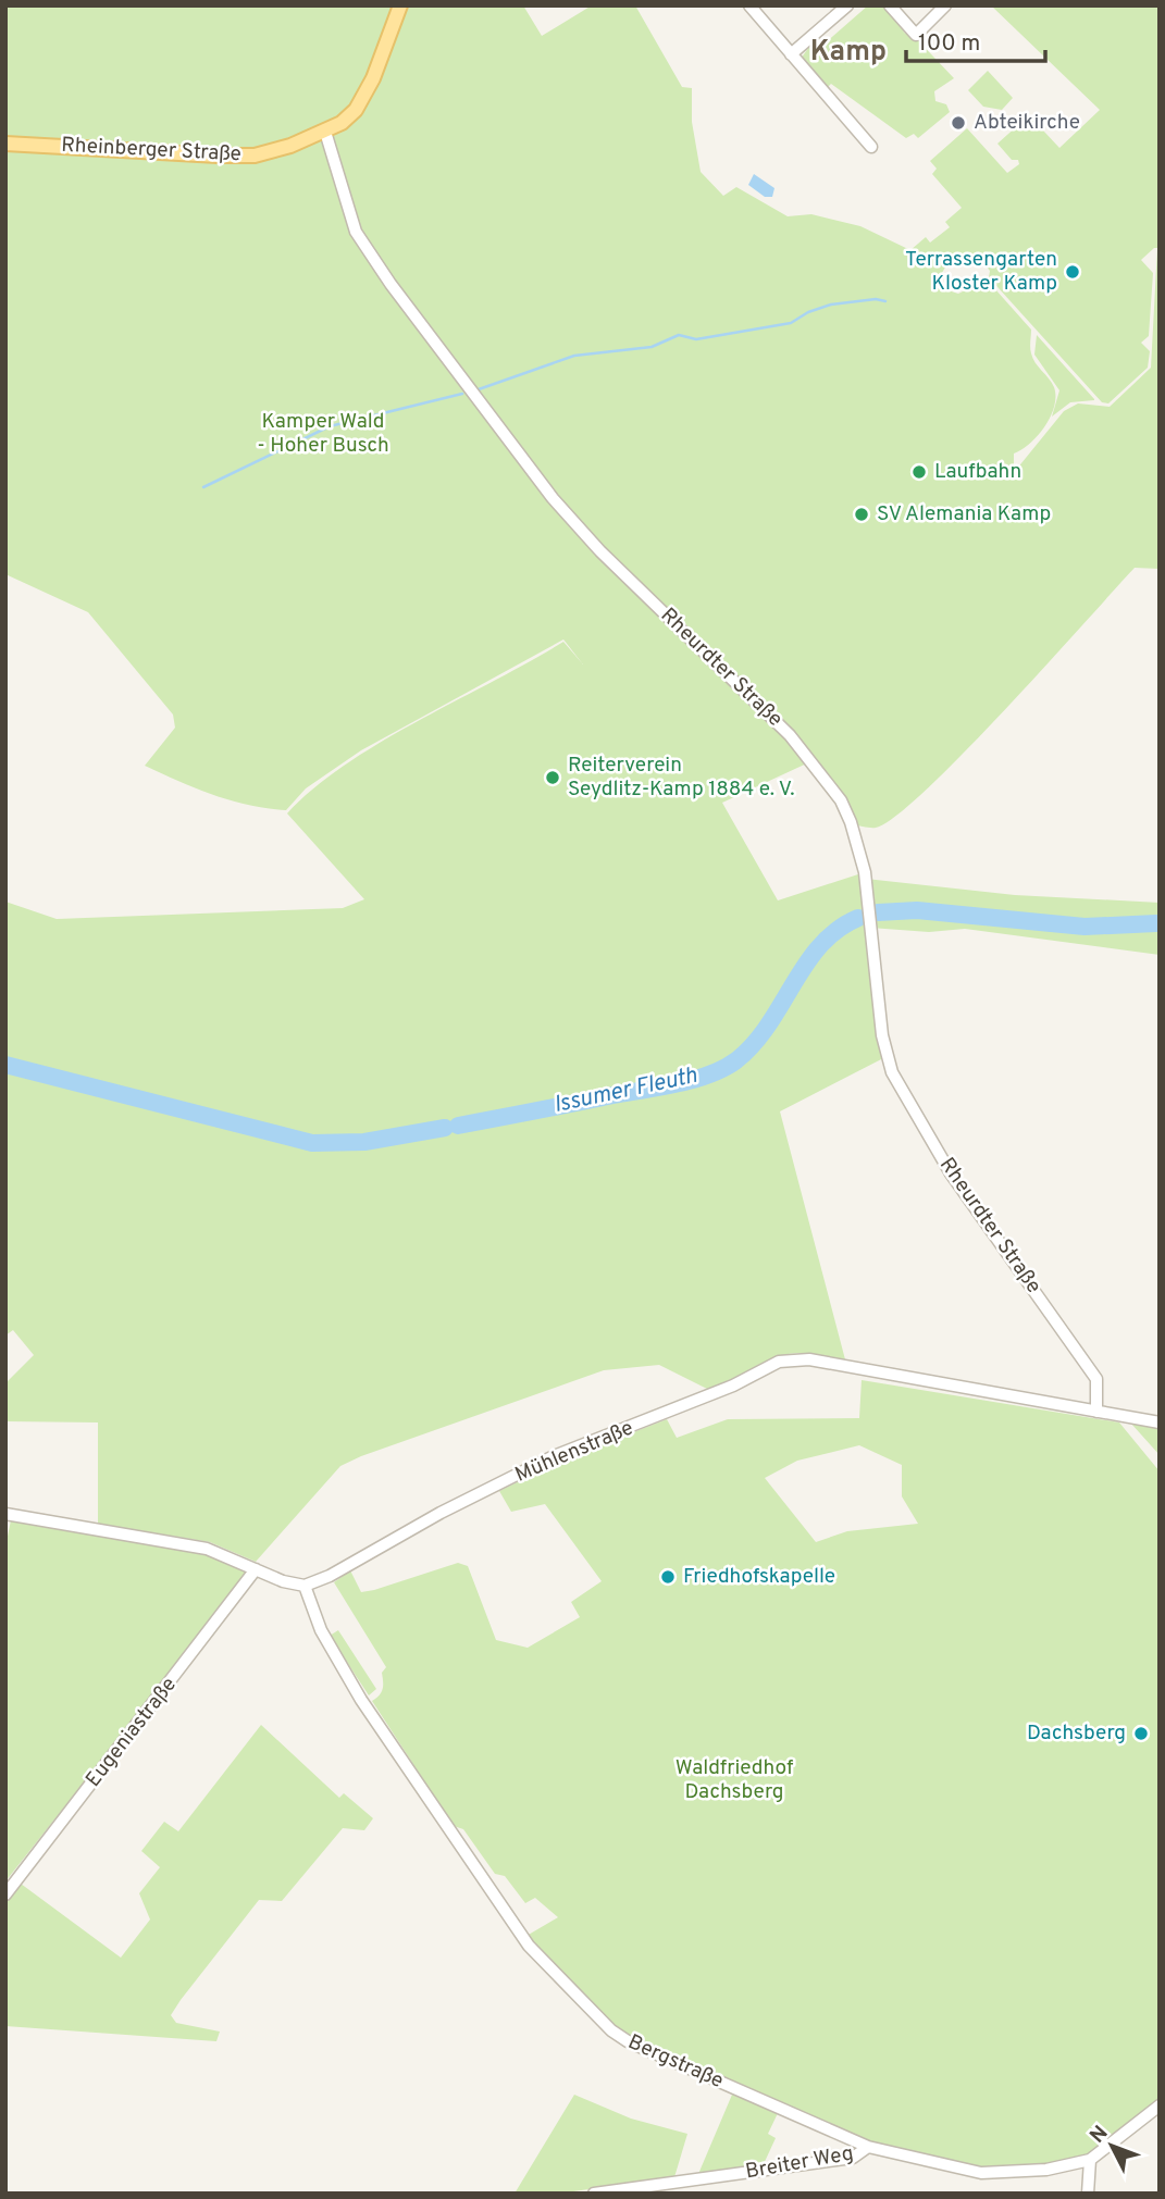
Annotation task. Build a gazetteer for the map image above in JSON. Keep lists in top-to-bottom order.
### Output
{
  "streets": {
    "main road": ["Rheinberger Straße"],
    "street": [
      "Rheurdter Straße",
      "Mühlenstraße",
      "Eugeniastraße",
      "Bergstraße",
      "Breiter Weg"
    ]
  },
  "crossings": [
    ["Rheinberger Straße", "Rheurdter Straße"],
    ["Rheurdter Straße", "Mühlenstraße"],
    ["Mühlenstraße", "Bergstraße"],
    ["Bergstraße", "Breiter Weg"]
  ],
  "districts": ["Kamp"],
  "water": ["Issumer Fleuth"],
  "parks": ["Kamper Wald - Hoher Busch", "Waldfriedhof Dachsberg"],
  "places": [
    "Abteikirche",
    "Terrassengarten Kloster Kamp",
    "Laufbahn",
    "SV Alemania Kamp",
    "Reiterverein Seydlitz-Kamp 1884 e. V.",
    "Friedhofskapelle",
    "Dachsberg"
  ],
  "scale_bar": "100 m",
  "north": "top left"
}
